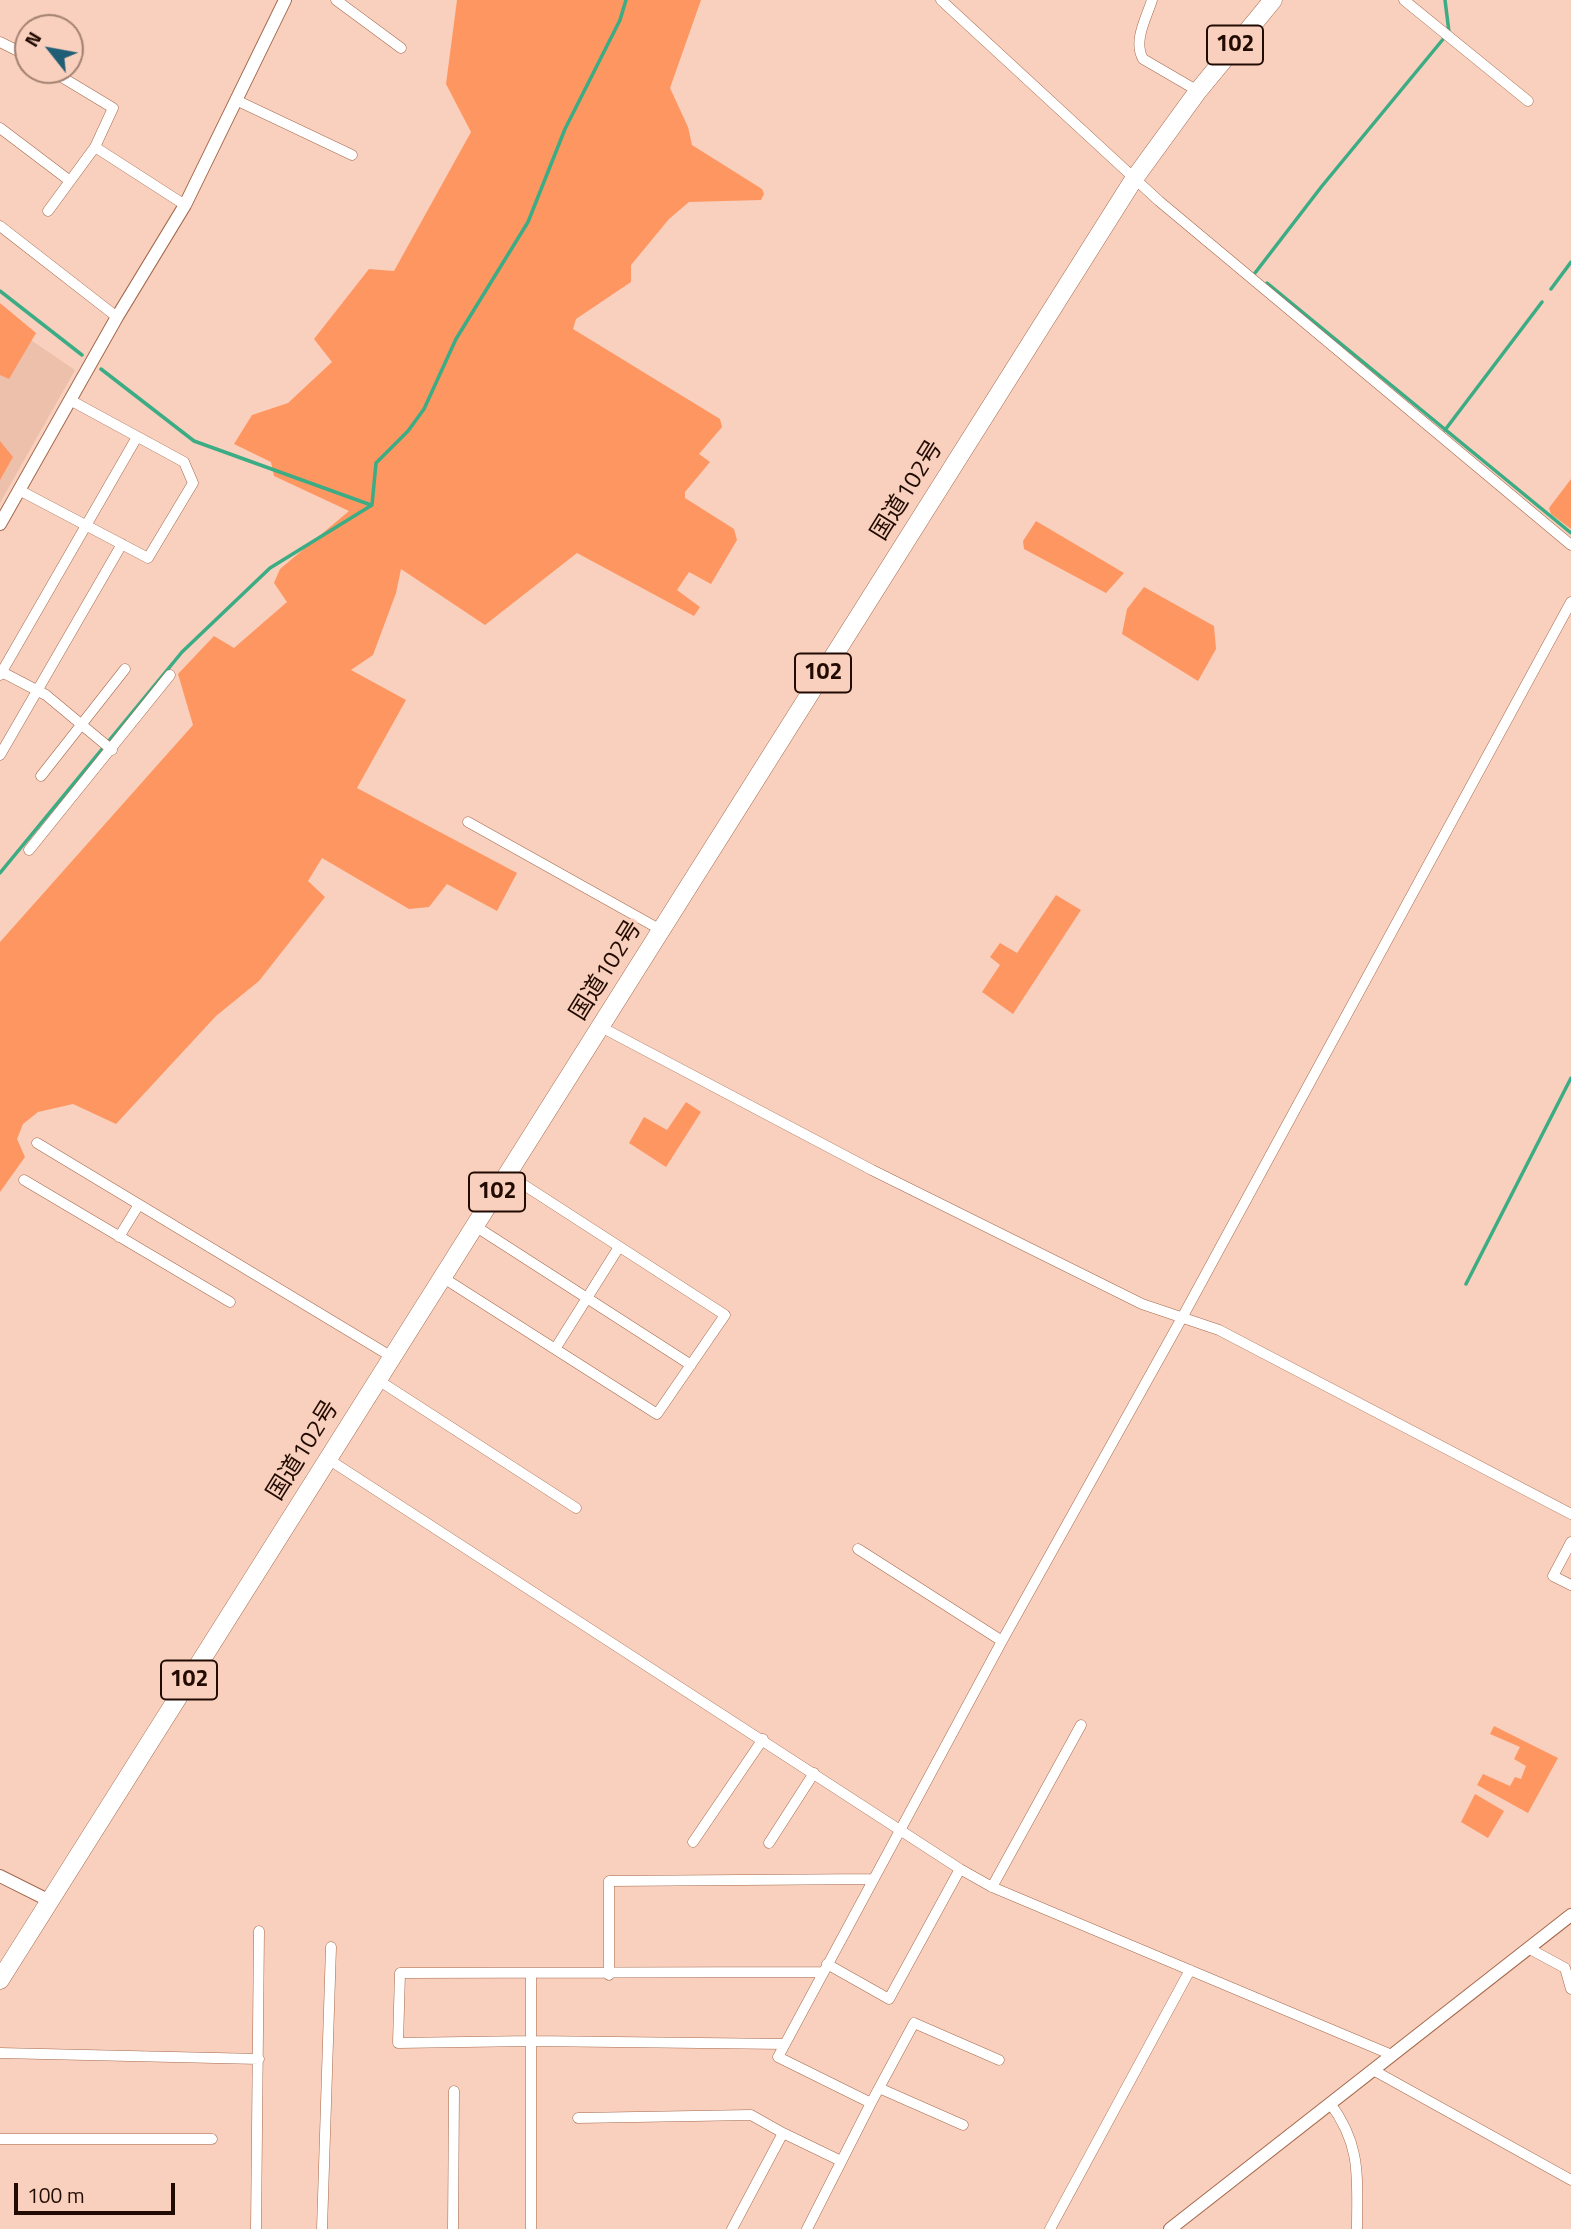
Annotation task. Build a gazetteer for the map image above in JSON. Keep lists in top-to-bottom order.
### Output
{
  "streets": {
    "highway": ["102", "国道102号"]
  },
  "scale_bar": "100 m",
  "north": "top left"
}
